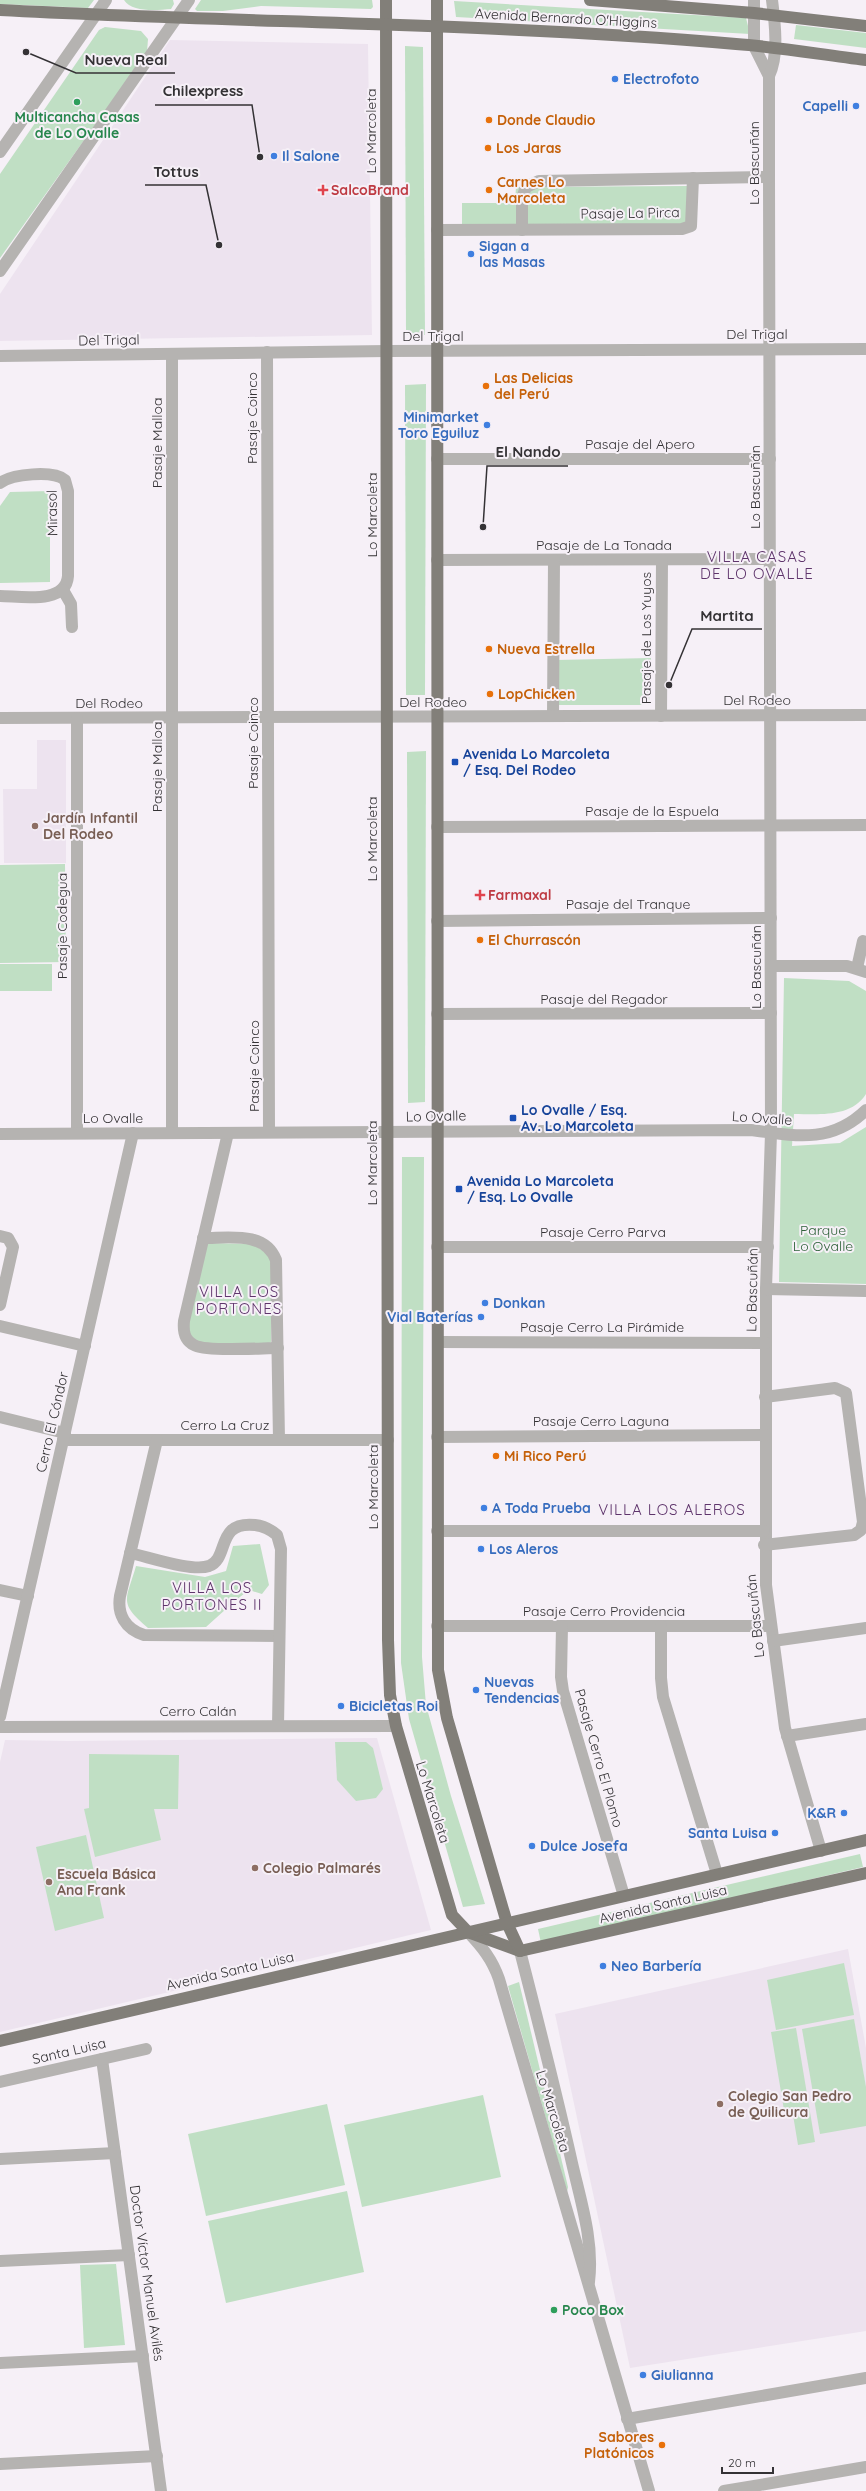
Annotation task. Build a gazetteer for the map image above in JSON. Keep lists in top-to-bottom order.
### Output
{
  "streets": {
    "main road": ["Avenida Bernardo O'Higgins", "Lo Marcoleta", "Avenida Santa Luisa"],
    "street": [
      "Lo Bascuñán",
      "Pasaje La Pirca",
      "Del Trigal",
      "Pasaje Coinco",
      "Pasaje Malloa",
      "Pasaje del Apero",
      "Mirasol",
      "Pasaje de La Tonada",
      "Pasaje de Los Yuyos",
      "Del Rodeo",
      "Pasaje de la Espuela",
      "Pasaje del Tranque",
      "Pasaje Codegua",
      "Pasaje del Regador",
      "Lo Ovalle",
      "Pasaje Cerro Parva",
      "Pasaje Cerro La Pirámide",
      "Pasaje Cerro Laguna",
      "Cerro El Cóndor",
      "Cerro La Cruz",
      "Pasaje Cerro Providencia",
      "Cerro Calán",
      "Pasaje Cerro El Plomo",
      "Santa Luisa",
      "Doctor Víctor Manuel Avilés"
    ]
  },
  "crossings": [
    ["Avenida Bernardo O'Higgins", "Lo Marcoleta"],
    ["Avenida Bernardo O'Higgins", "Lo Bascuñán"],
    ["Lo Marcoleta", "Pasaje La Pirca"],
    ["Lo Marcoleta", "Del Trigal"],
    ["Lo Marcoleta", "Pasaje del Apero"],
    ["Lo Marcoleta", "Pasaje de La Tonada"],
    ["Lo Marcoleta", "Del Rodeo"],
    ["Lo Marcoleta", "Pasaje de la Espuela"],
    ["Lo Marcoleta", "Pasaje del Tranque"],
    ["Lo Marcoleta", "Pasaje del Regador"],
    ["Lo Marcoleta", "Lo Ovalle"],
    ["Lo Marcoleta", "Pasaje Cerro Parva"],
    ["Lo Marcoleta", "Pasaje Cerro La Pirámide"],
    ["Lo Marcoleta", "Pasaje Cerro Laguna"],
    ["Lo Marcoleta", "Cerro La Cruz"],
    ["Lo Marcoleta", "Pasaje Cerro Providencia"],
    ["Lo Marcoleta", "Cerro Calán"],
    ["Lo Marcoleta", "Avenida Santa Luisa"],
    ["Lo Bascuñán", "Del Trigal"],
    ["Lo Bascuñán", "Pasaje del Apero"],
    ["Lo Bascuñán", "Pasaje de La Tonada"],
    ["Lo Bascuñán", "Del Rodeo"],
    ["Lo Bascuñán", "Pasaje de la Espuela"],
    ["Lo Bascuñán", "Pasaje del Tranque"],
    ["Lo Bascuñán", "Pasaje del Regador"],
    ["Lo Bascuñán", "Lo Ovalle"],
    ["Lo Bascuñán", "Pasaje Cerro Parva"],
    ["Lo Bascuñán", "Pasaje Cerro La Pirámide"],
    ["Lo Bascuñán", "Pasaje Cerro Laguna"],
    ["Lo Bascuñán", "Pasaje Cerro Providencia"],
    ["Lo Bascuñán", "Avenida Santa Luisa"],
    ["Del Trigal", "Pasaje Coinco"],
    ["Del Trigal", "Pasaje Malloa"],
    ["Pasaje Coinco", "Del Rodeo"],
    ["Pasaje Coinco", "Lo Ovalle"],
    ["Pasaje Malloa", "Del Rodeo"],
    ["Pasaje Malloa", "Lo Ovalle"],
    ["Pasaje de La Tonada", "Pasaje de Los Yuyos"],
    ["Pasaje de Los Yuyos", "Del Rodeo"],
    ["Del Rodeo", "Pasaje Codegua"],
    ["Pasaje Codegua", "Lo Ovalle"],
    ["Lo Ovalle", "Cerro El Cóndor"],
    ["Cerro El Cóndor", "Cerro La Cruz"],
    ["Pasaje Cerro Providencia", "Pasaje Cerro El Plomo"],
    ["Pasaje Cerro El Plomo", "Avenida Santa Luisa"],
    ["Santa Luisa", "Doctor Víctor Manuel Avilés"]
  ],
  "districts": [
    "VILLA CASAS DE LO OVALLE",
    "VILLA LOS PORTONES",
    "VILLA LOS ALEROS",
    "VILLA LOS PORTONES II"
  ],
  "parks": ["Parque Lo Ovalle"],
  "places": {
    "other": [
      "Nueva Real",
      "Electrofoto",
      "Multicancha Casas de Lo Ovalle",
      "Capelli",
      "Donde Claudio",
      "Los Jaras",
      "Il Salone",
      "Chilexpress",
      "Carnes Lo Marcoleta",
      "Tottus",
      "Sigan a las Masas",
      "Las Delicias del Perú",
      "Minimarket Toro Eguiluz",
      "El Nando",
      "Nueva Estrella",
      "Martita",
      "LopChicken",
      "Jardín Infantil Del Rodeo",
      "El Churrascón",
      "Donkan",
      "Vial Baterías",
      "Mi Rico Perú",
      "A Toda Prueba",
      "Los Aleros",
      "Nuevas Tendencias",
      "Bicicletas Roi",
      "K&R",
      "Santa Luisa",
      "Dulce Josefa",
      "Colegio Palmarés",
      "Escuela Básica Ana Frank",
      "Neo Barbería",
      "Colegio San Pedro de Quilicura",
      "Poco Box",
      "Giulianna",
      "Sabores Platónicos"
    ],
    "health": ["SalcoBrand", "Farmaxal"],
    "transit": ["Avenida Lo Marcoleta / Esq. Del Rodeo", "Lo Ovalle / Esq. Av. Lo Marcoleta", "Avenida Lo Marcoleta / Esq. Lo Ovalle"]
  },
  "scale_bar": "20 m"
}
